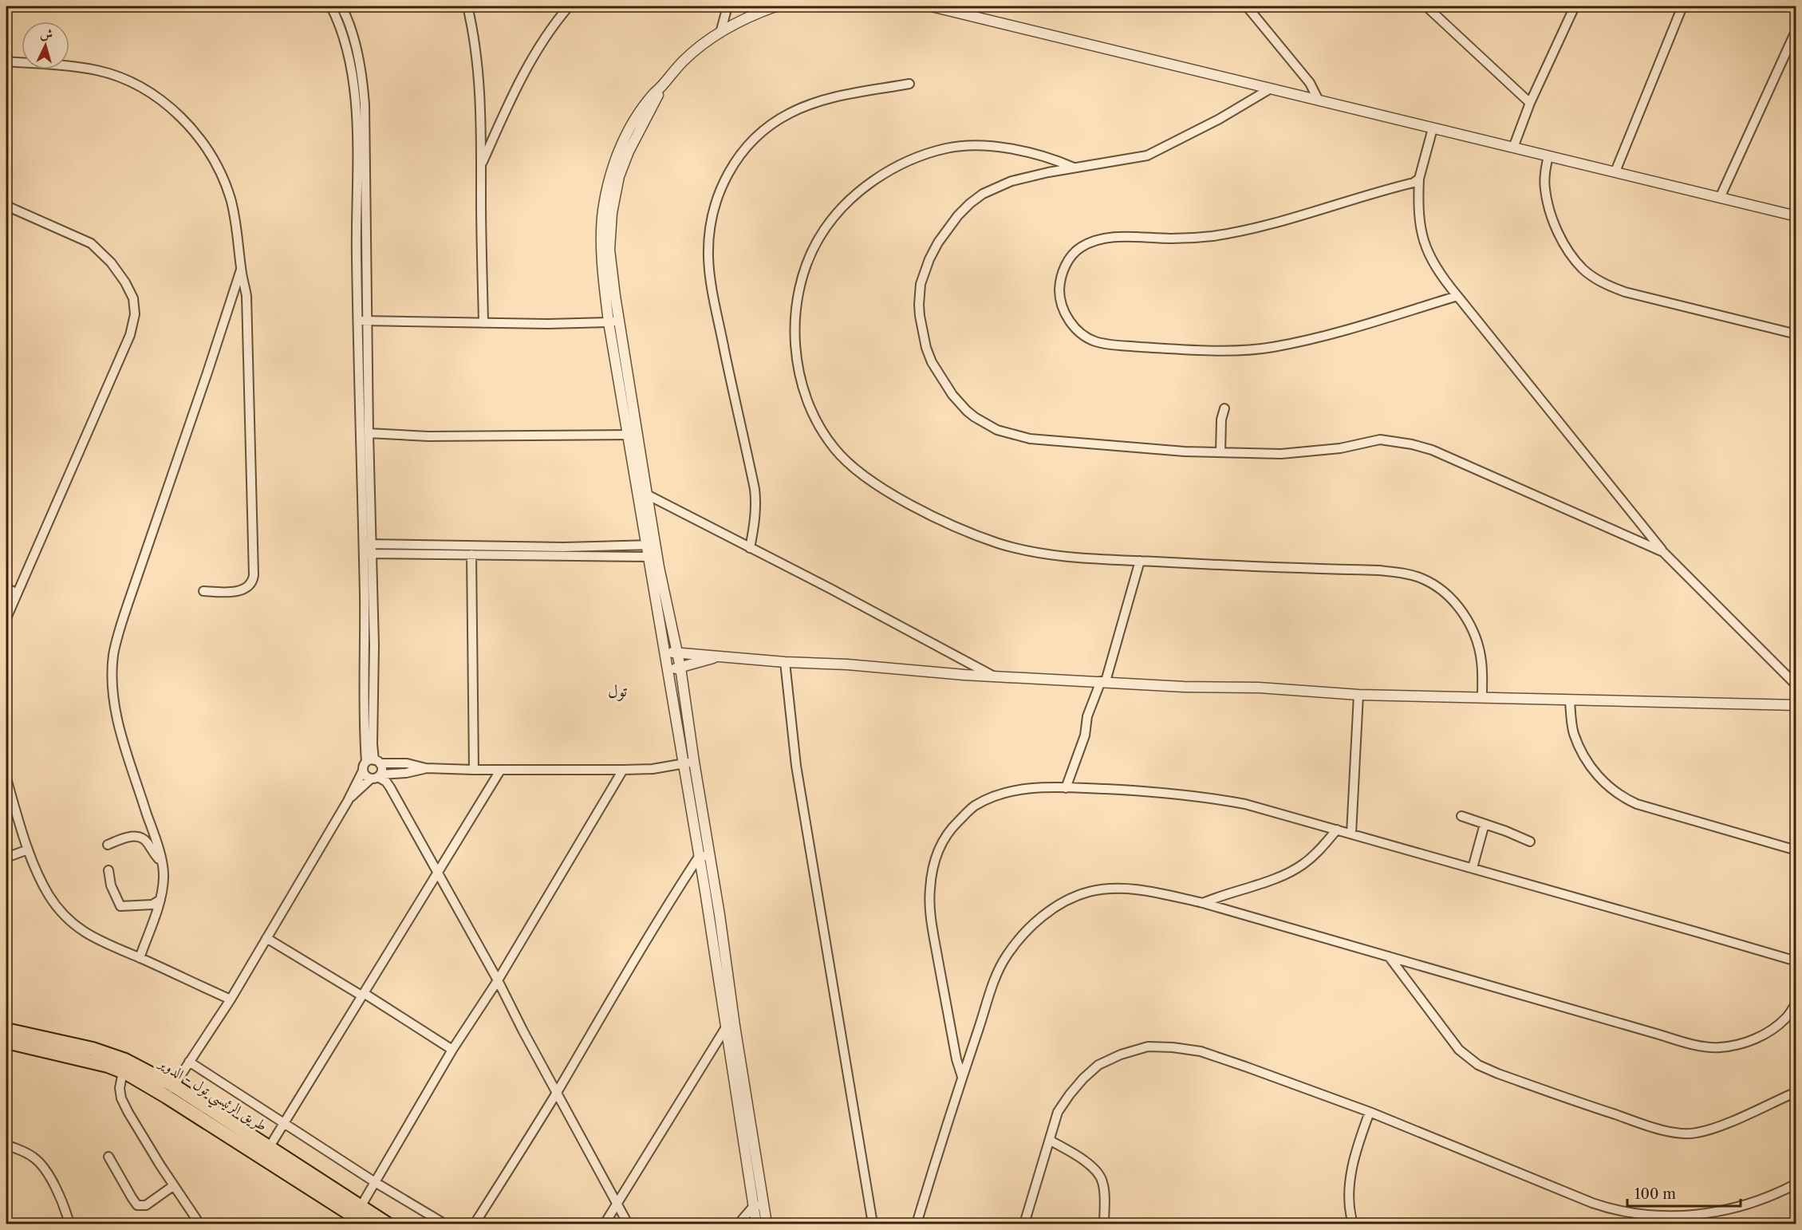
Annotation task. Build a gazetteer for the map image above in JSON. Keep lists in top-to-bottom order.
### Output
{
  "streets": {
    "main road": ["طريق الرئيسي تول - الدوير"]
  },
  "districts": ["تول"],
  "scale_bar": "100 m",
  "north": "top"
}
